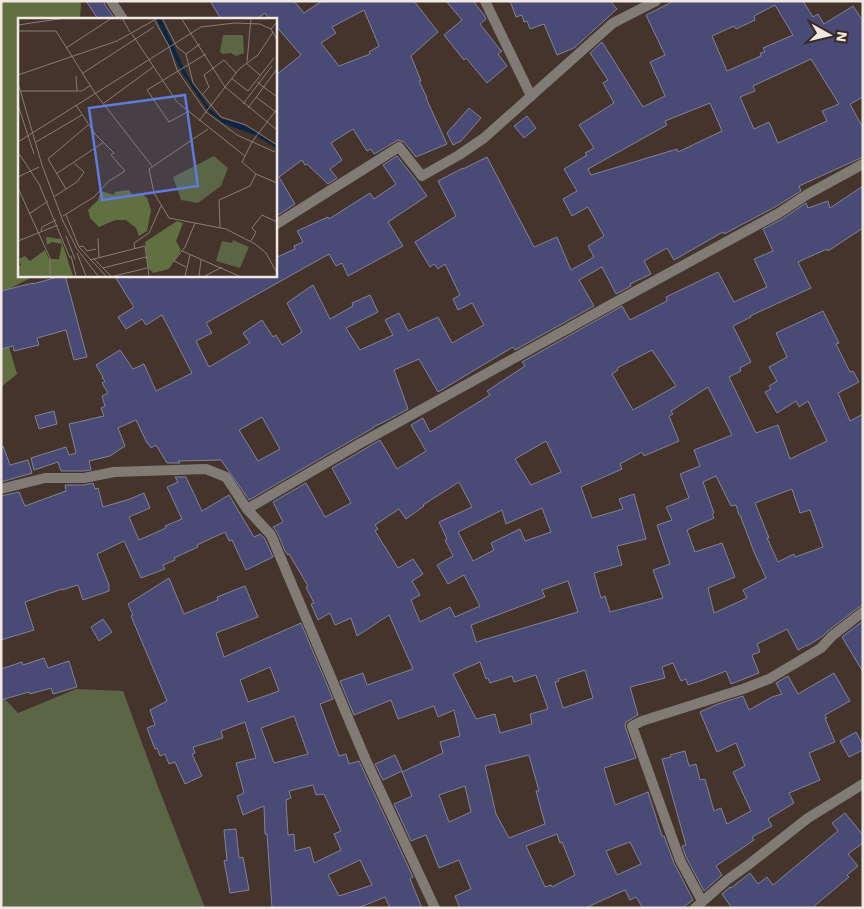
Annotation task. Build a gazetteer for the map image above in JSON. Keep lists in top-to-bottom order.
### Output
{
  "north": "right"
}
